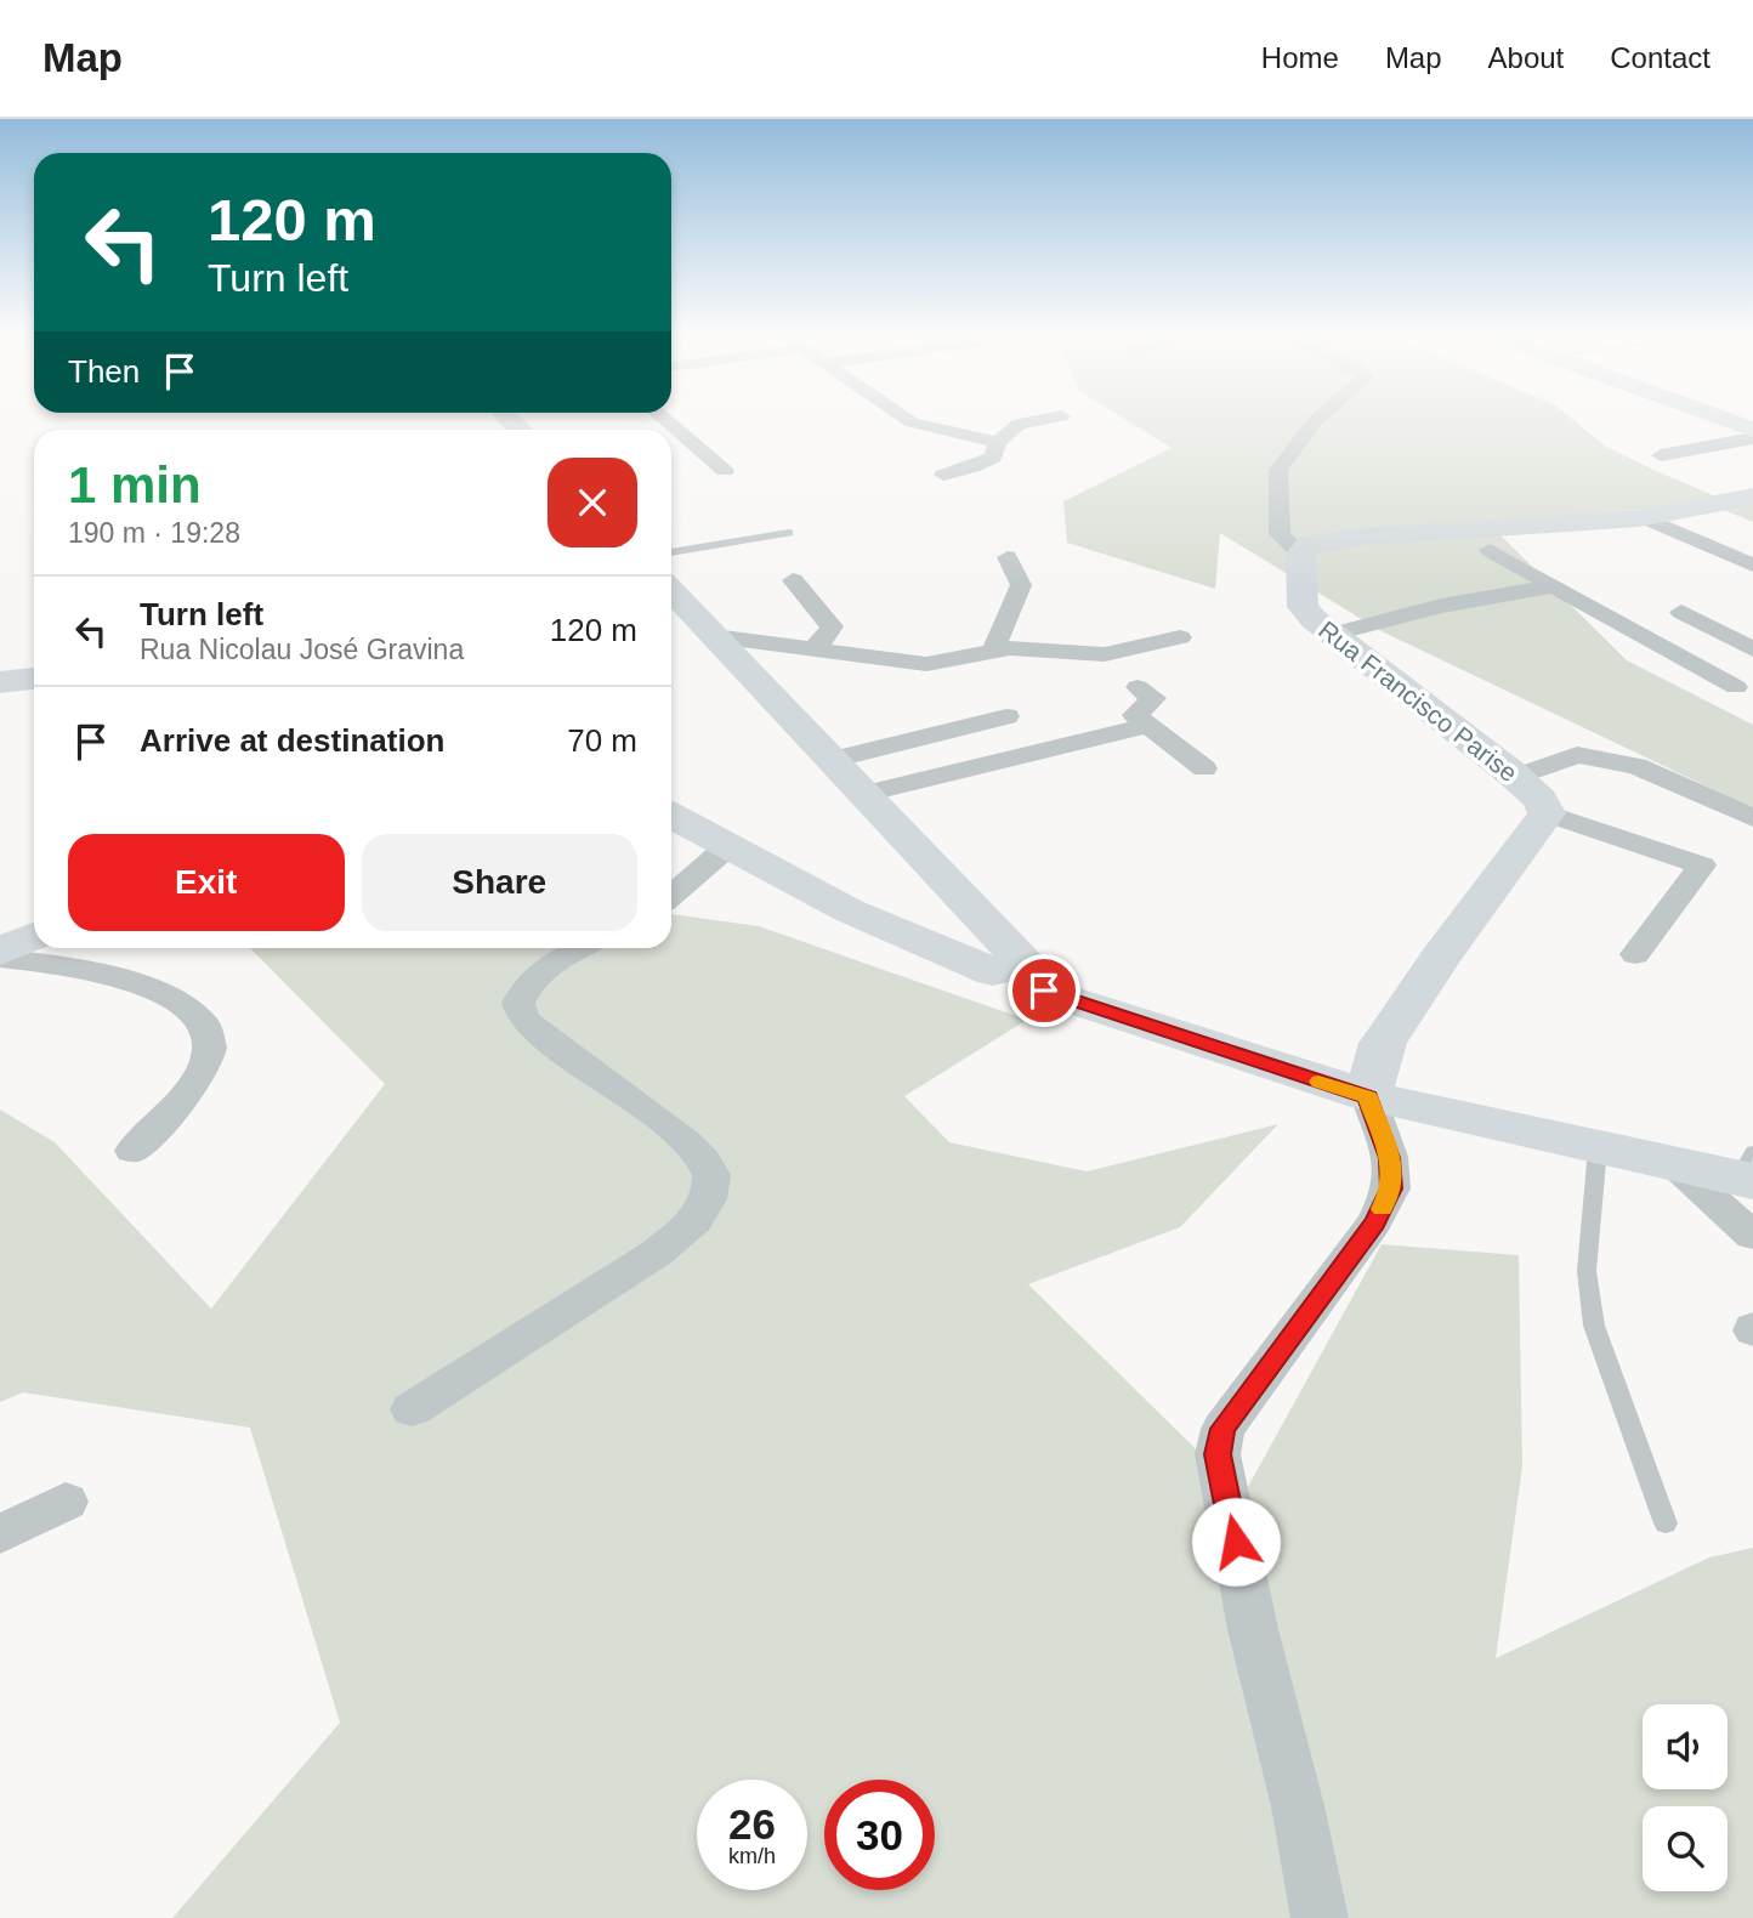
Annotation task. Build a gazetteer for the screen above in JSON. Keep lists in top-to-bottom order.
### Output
{
  "streets": {
    "main road": ["Rua Francisco Parise"]
  },
  "page": {
    "header": "Map",
    "nav": [
      "Home",
      "Map",
      "About",
      "Contact"
    ],
    "turn": ["120 m", "Turn left"],
    "then": "Then",
    "heading": ["1 min", "190 m · 19:28"],
    "list": [
      {
        "name": "Turn left",
        "note": "Rua Nicolau José Gravina",
        "value": "120 m"
      },
      {
        "name": "Arrive at destination",
        "value": "70 m"
      }
    ],
    "buttons": ["Exit", "Share"],
    "speed": "26 km/h",
    "limit": "30"
  }
}
